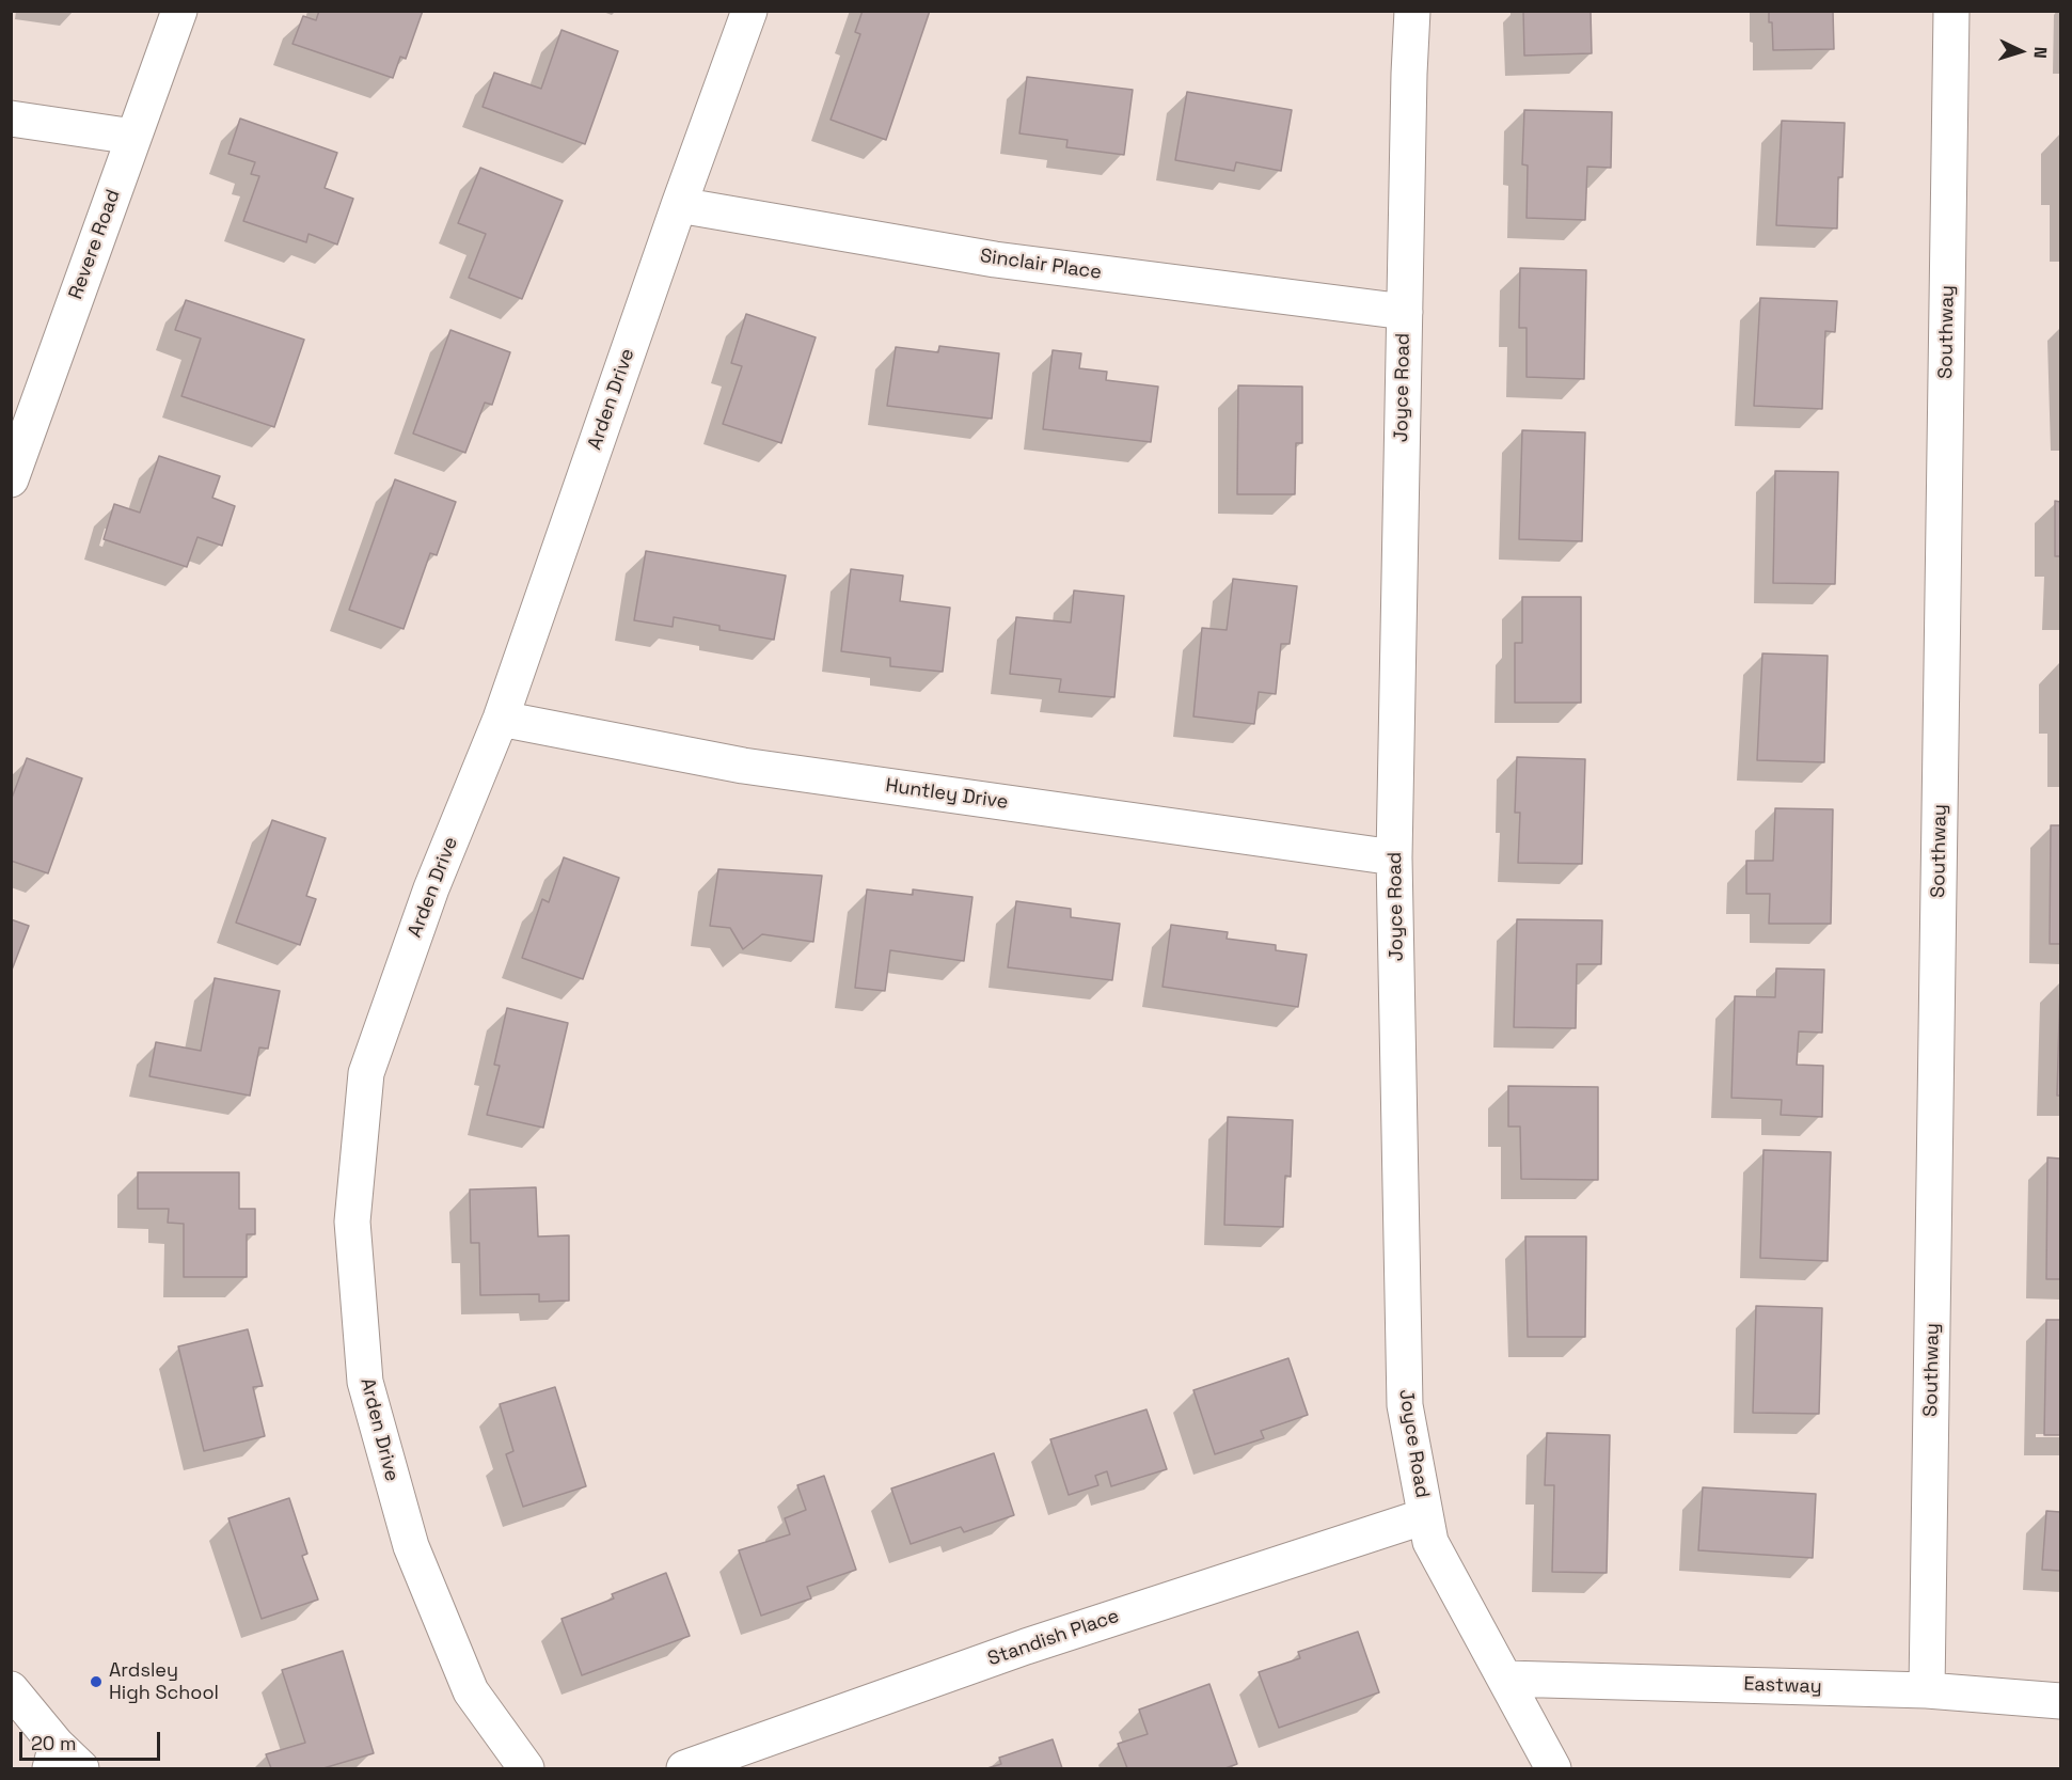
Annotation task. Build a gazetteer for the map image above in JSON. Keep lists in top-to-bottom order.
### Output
{
  "streets": {
    "street": [
      "Revere Road",
      "Sinclair Place",
      "Southway",
      "Joyce Road",
      "Arden Drive",
      "Huntley Drive",
      "Standish Place",
      "Eastway"
    ]
  },
  "crossings": [
    ["Sinclair Place", "Joyce Road"],
    ["Sinclair Place", "Arden Drive"],
    ["Southway", "Eastway"],
    ["Joyce Road", "Huntley Drive"],
    ["Joyce Road", "Standish Place"],
    ["Joyce Road", "Eastway"],
    ["Arden Drive", "Huntley Drive"]
  ],
  "places": ["Ardsley High School"],
  "scale_bar": "20 m",
  "north": "right"
}
